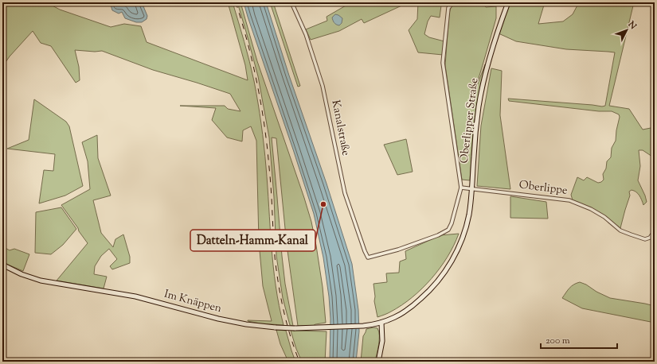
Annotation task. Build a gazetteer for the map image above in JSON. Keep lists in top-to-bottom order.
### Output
{
  "streets": {
    "street": [
      "Oberlipper Straße",
      "Kanalstraße",
      "Oberlippe",
      "Im Knäppen"
    ]
  },
  "crossings": [
    ["Oberlipper Straße", "Kanalstraße"],
    ["Oberlipper Straße", "Oberlippe"],
    ["Oberlipper Straße", "Im Knäppen"]
  ],
  "places": ["Datteln-Hamm-Kanal"],
  "scale_bar": "200 m",
  "north": "top right"
}
